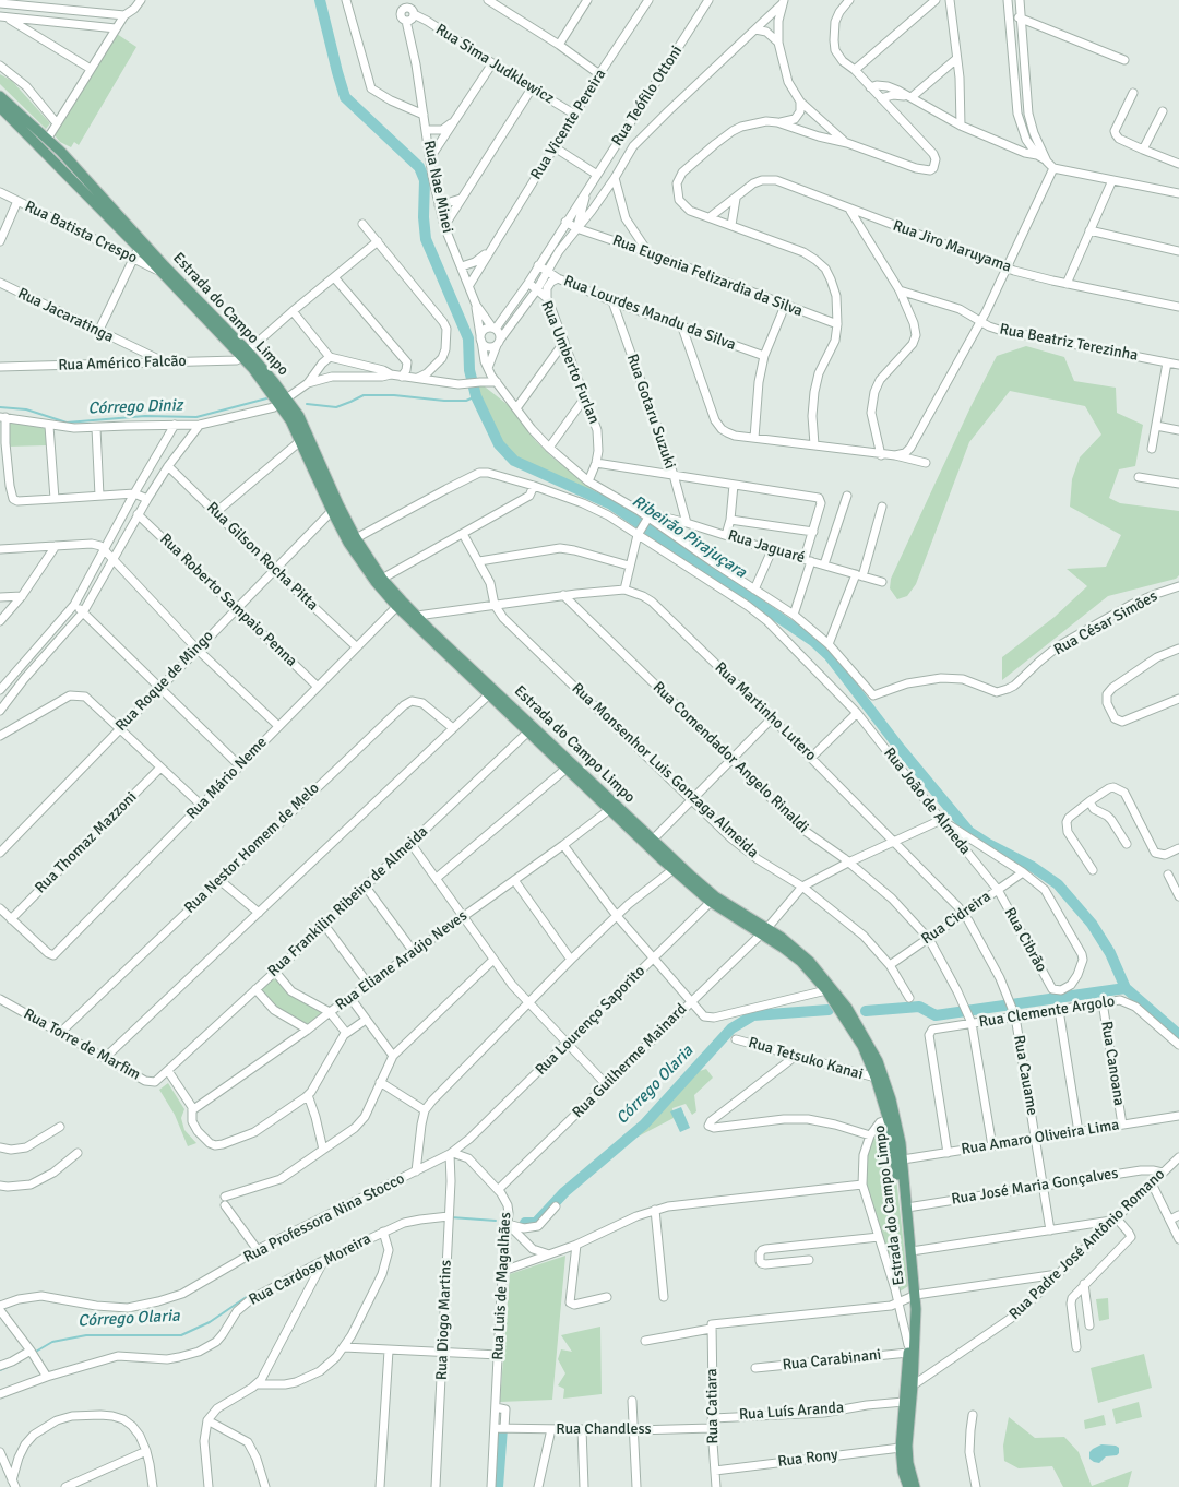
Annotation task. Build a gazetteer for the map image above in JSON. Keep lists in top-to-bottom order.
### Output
{
  "streets": {
    "main road": ["Estrada do Campo Limpo"],
    "street": [
      "Rua Sima Judklewicz",
      "Rua Teófilo Ottoni",
      "Rua Vicente Pereira",
      "Rua Nae Minei",
      "Rua Batista Crespo",
      "Rua Jiro Maruyama",
      "Rua Eugenia Felizardia da Silva",
      "Rua Lourdes Mandu da Silva",
      "Rua Jacaratinga",
      "Rua Beatriz Terezinha",
      "Rua Umberto Furlan",
      "Rua Américo Falcão",
      "Rua Gotaru Suzuki",
      "Rua Jaguaré",
      "Rua Gilson Rocha Pitta",
      "Rua Roberto Sampaio Penna",
      "Rua César Simões",
      "Rua Roque de Mingo",
      "Rua Martinho Lutero",
      "Rua Comendador Angelo Rinaldi",
      "Rua Monsenhor Luis Gonzaga Almeida",
      "Rua Mário Neme",
      "Rua João de Almeda",
      "Rua Thomaz Mazzoni",
      "Rua Nestor Homem de Melo",
      "Rua Frankilin Ribeiro de Almeida",
      "Rua Cidreira",
      "Rua Cibrão",
      "Rua Eliane Araújo Neves",
      "Rua Clemente Argolo",
      "Rua Lourenço Saporito",
      "Rua Torre de Marfim",
      "Rua Tetsuko Kanai",
      "Rua Guilherme Mainard",
      "Rua Canoana",
      "Rua Cauame",
      "Rua Amaro Oliveira Lima",
      "Rua José Maria Gonçalves",
      "Rua Professora Nina Stocco",
      "Rua Padre José Antônio Romano",
      "Rua Cardoso Moreira",
      "Rua Luis de Magalhães",
      "Rua Diogo Martins",
      "Rua Carabinani",
      "Rua Catiara",
      "Rua Luís Aranda",
      "Rua Chandless",
      "Rua Rony"
    ]
  },
  "crossings": [
    ["Rua Sima Judklewicz", "Rua Vicente Pereira"],
    ["Rua Sima Judklewicz", "Rua Nae Minei"],
    ["Rua Teófilo Ottoni", "Rua Nae Minei"],
    ["Rua Teófilo Ottoni", "Rua Eugenia Felizardia da Silva"],
    ["Rua Teófilo Ottoni", "Rua Lourdes Mandu da Silva"],
    ["Rua Teófilo Ottoni", "Rua Umberto Furlan"],
    ["Rua Teófilo Ottoni", "Rua César Simões"],
    ["Rua Vicente Pereira", "Rua Nae Minei"],
    ["Rua Nae Minei", "Rua César Simões"],
    ["Rua Batista Crespo", "Estrada do Campo Limpo"],
    ["Rua Lourdes Mandu da Silva", "Rua Gotaru Suzuki"],
    ["Estrada do Campo Limpo", "Rua Américo Falcão"],
    ["Estrada do Campo Limpo", "Rua Roque de Mingo"],
    ["Estrada do Campo Limpo", "Rua Martinho Lutero"],
    ["Estrada do Campo Limpo", "Rua Mário Neme"],
    ["Estrada do Campo Limpo", "Rua João de Almeda"],
    ["Estrada do Campo Limpo", "Rua Frankilin Ribeiro de Almeida"],
    ["Estrada do Campo Limpo", "Rua Eliane Araújo Neves"],
    ["Estrada do Campo Limpo", "Rua Lourenço Saporito"],
    ["Estrada do Campo Limpo", "Rua Tetsuko Kanai"],
    ["Estrada do Campo Limpo", "Rua Guilherme Mainard"],
    ["Estrada do Campo Limpo", "Rua Amaro Oliveira Lima"],
    ["Estrada do Campo Limpo", "Rua José Maria Gonçalves"],
    ["Estrada do Campo Limpo", "Rua Professora Nina Stocco"],
    ["Estrada do Campo Limpo", "Rua Padre José Antônio Romano"],
    ["Estrada do Campo Limpo", "Rua Carabinani"],
    ["Estrada do Campo Limpo", "Rua Luís Aranda"],
    ["Estrada do Campo Limpo", "Rua Rony"],
    ["Rua Jacaratinga", "Rua Américo Falcão"],
    ["Rua Umberto Furlan", "Rua César Simões"],
    ["Rua Gotaru Suzuki", "Rua Jaguaré"],
    ["Rua Jaguaré", "Rua César Simões"],
    ["Rua Gilson Rocha Pitta", "Rua Roque de Mingo"],
    ["Rua Gilson Rocha Pitta", "Rua Mário Neme"],
    ["Rua Roberto Sampaio Penna", "Rua Roque de Mingo"],
    ["Rua Roberto Sampaio Penna", "Rua Mário Neme"],
    ["Rua Martinho Lutero", "Rua Comendador Angelo Rinaldi"],
    ["Rua Martinho Lutero", "Rua Monsenhor Luis Gonzaga Almeida"],
    ["Rua Martinho Lutero", "Rua Cidreira"],
    ["Rua Martinho Lutero", "Rua Clemente Argolo"],
    ["Rua Martinho Lutero", "Rua Cauame"],
    ["Rua Comendador Angelo Rinaldi", "Rua Cidreira"],
    ["Rua Comendador Angelo Rinaldi", "Rua Clemente Argolo"],
    ["Rua Comendador Angelo Rinaldi", "Rua Amaro Oliveira Lima"],
    ["Rua Monsenhor Luis Gonzaga Almeida", "Rua Cidreira"],
    ["Rua Monsenhor Luis Gonzaga Almeida", "Rua Guilherme Mainard"],
    ["Rua Mário Neme", "Rua Thomaz Mazzoni"],
    ["Rua João de Almeda", "Rua Cidreira"],
    ["Rua João de Almeda", "Rua Cibrão"],
    ["Rua Nestor Homem de Melo", "Rua Torre de Marfim"],
    ["Rua Frankilin Ribeiro de Almeida", "Rua Torre de Marfim"],
    ["Rua Cidreira", "Rua Cibrão"],
    ["Rua Clemente Argolo", "Rua Canoana"],
    ["Rua Clemente Argolo", "Rua Cauame"],
    ["Rua Clemente Argolo", "Rua Amaro Oliveira Lima"],
    ["Rua Lourenço Saporito", "Rua Luis de Magalhães"],
    ["Rua Lourenço Saporito", "Rua Diogo Martins"],
    ["Rua Guilherme Mainard", "Rua Luis de Magalhães"],
    ["Rua Canoana", "Rua Amaro Oliveira Lima"],
    ["Rua Cauame", "Rua Amaro Oliveira Lima"],
    ["Rua Cauame", "Rua José Maria Gonçalves"],
    ["Rua José Maria Gonçalves", "Rua Padre José Antônio Romano"],
    ["Rua Cardoso Moreira", "Rua Diogo Martins"],
    ["Rua Luis de Magalhães", "Rua Diogo Martins"],
    ["Rua Luis de Magalhães", "Rua Chandless"],
    ["Rua Catiara", "Rua Luís Aranda"],
    ["Rua Catiara", "Rua Chandless"],
    ["Rua Catiara", "Rua Rony"]
  ],
  "water": ["Córrego Diniz", "Ribeirão Pirajuçara", "Córrego Olaria"]
}
